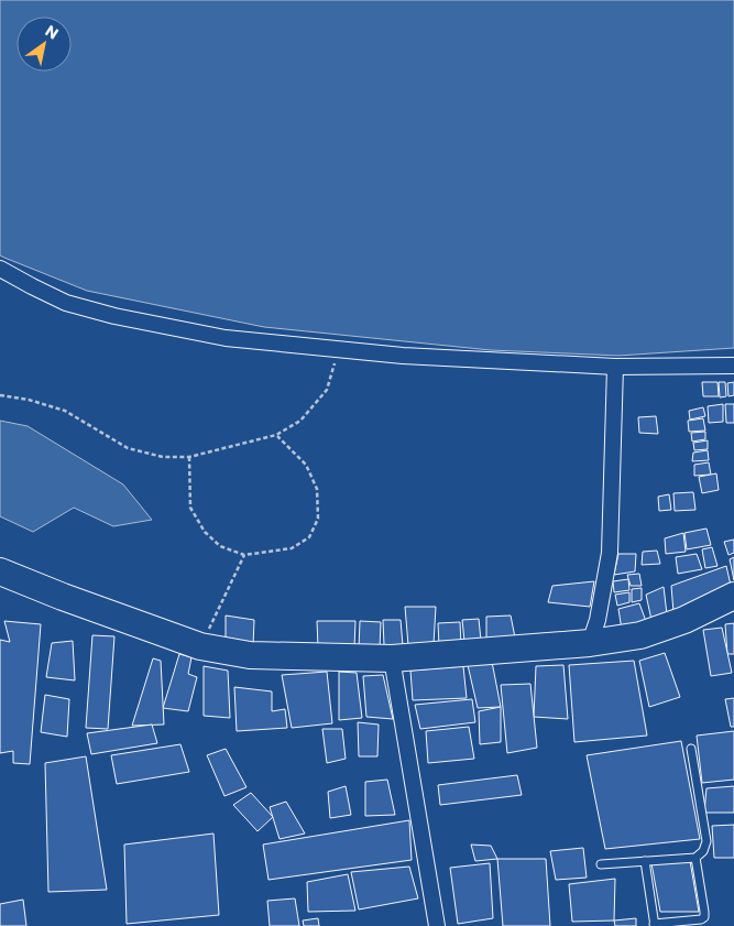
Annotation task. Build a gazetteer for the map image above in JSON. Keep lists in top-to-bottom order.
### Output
{
  "north": "top right"
}
